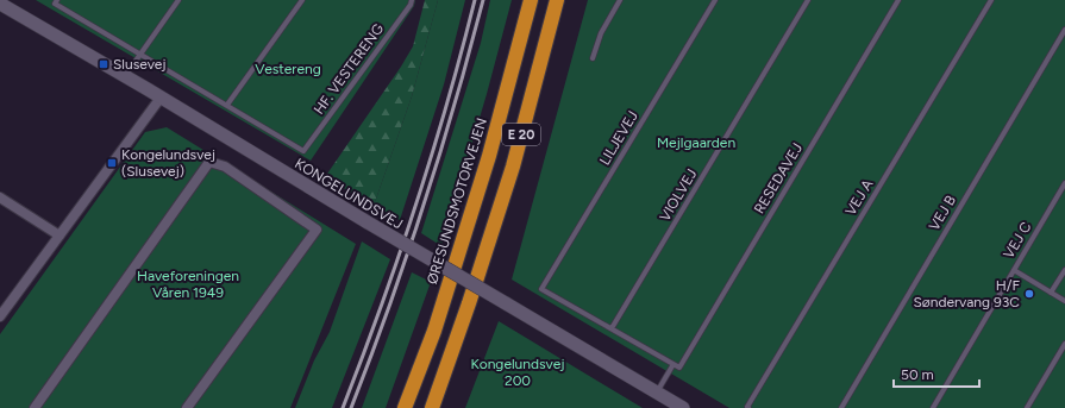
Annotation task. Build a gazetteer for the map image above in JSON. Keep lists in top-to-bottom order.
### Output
{
  "streets": {
    "highway": ["E 20", "ØRESUNDSMOTORVEJEN"],
    "street": ["KONGELUNDSVEJ"],
    "lane": [
      "HF. VESTERENG",
      "LILJEVEJ",
      "RESEDAVEJ",
      "VIOLVEJ",
      "VEJ A",
      "VEJ B",
      "VEJ C"
    ]
  },
  "crossings": [
    ["LILJEVEJ", "VIOLVEJ"]
  ],
  "parks": [
    "Vestereng",
    "Mejlgaarden",
    "Haveforeningen Våren 1949",
    "Kongelundsvej 200"
  ],
  "places": {
    "transit": ["Slusevej", "Kongelundsvej (Slusevej)"],
    "other": ["H/F Søndervang 93C"]
  },
  "scale_bar": "50 m"
}
